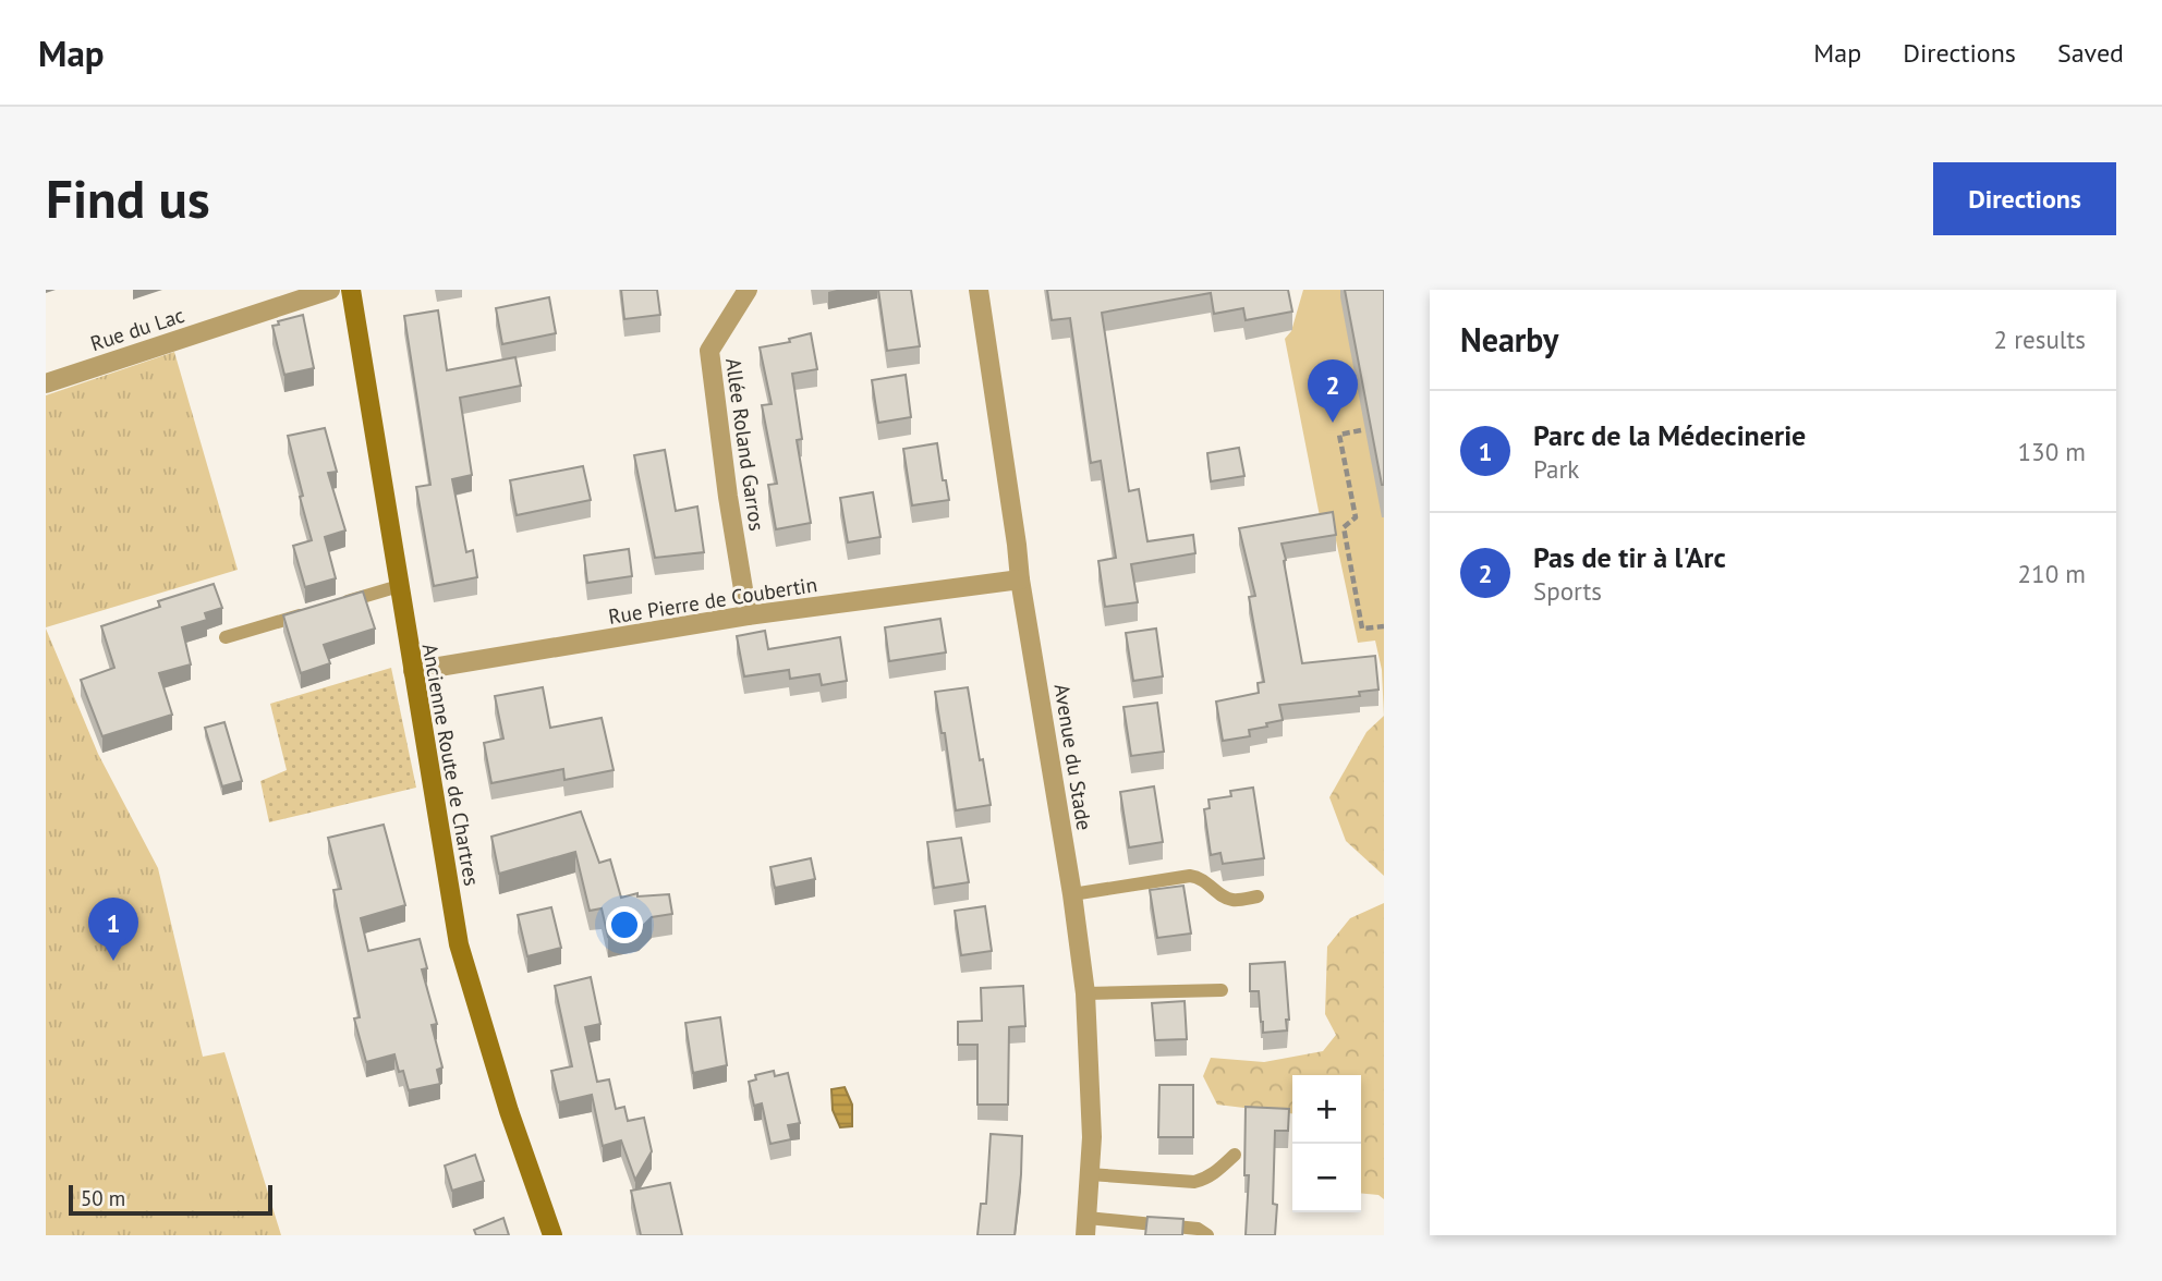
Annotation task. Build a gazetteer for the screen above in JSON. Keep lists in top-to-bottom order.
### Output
{
  "streets": {
    "main road": ["Ancienne Route de Chartres"],
    "street": [
      "Rue du Lac",
      "Allée Roland Garros",
      "Rue Pierre de Coubertin",
      "Avenue du Stade"
    ]
  },
  "crossings": [
    ["Allée Roland Garros", "Rue Pierre de Coubertin"],
    ["Rue Pierre de Coubertin", "Avenue du Stade"],
    ["Rue Pierre de Coubertin", "Ancienne Route de Chartres"]
  ],
  "scale_bar": "50 m",
  "page": {
    "header": "Map",
    "nav": ["Map", "Directions", "Saved"],
    "buttons": "Directions",
    "title": "Find us",
    "heading": ["Nearby", "2 results"],
    "pins": ["2", "1"],
    "list": [
      {
        "mark": "1",
        "name": "Parc de la Médecinerie",
        "note": "Park",
        "value": "130 m"
      },
      {
        "mark": "2",
        "name": "Pas de tir à l'Arc",
        "note": "Sports",
        "value": "210 m"
      }
    ],
    "map_buttons": ["+", "−"],
    "scale": "50 m"
  }
}
